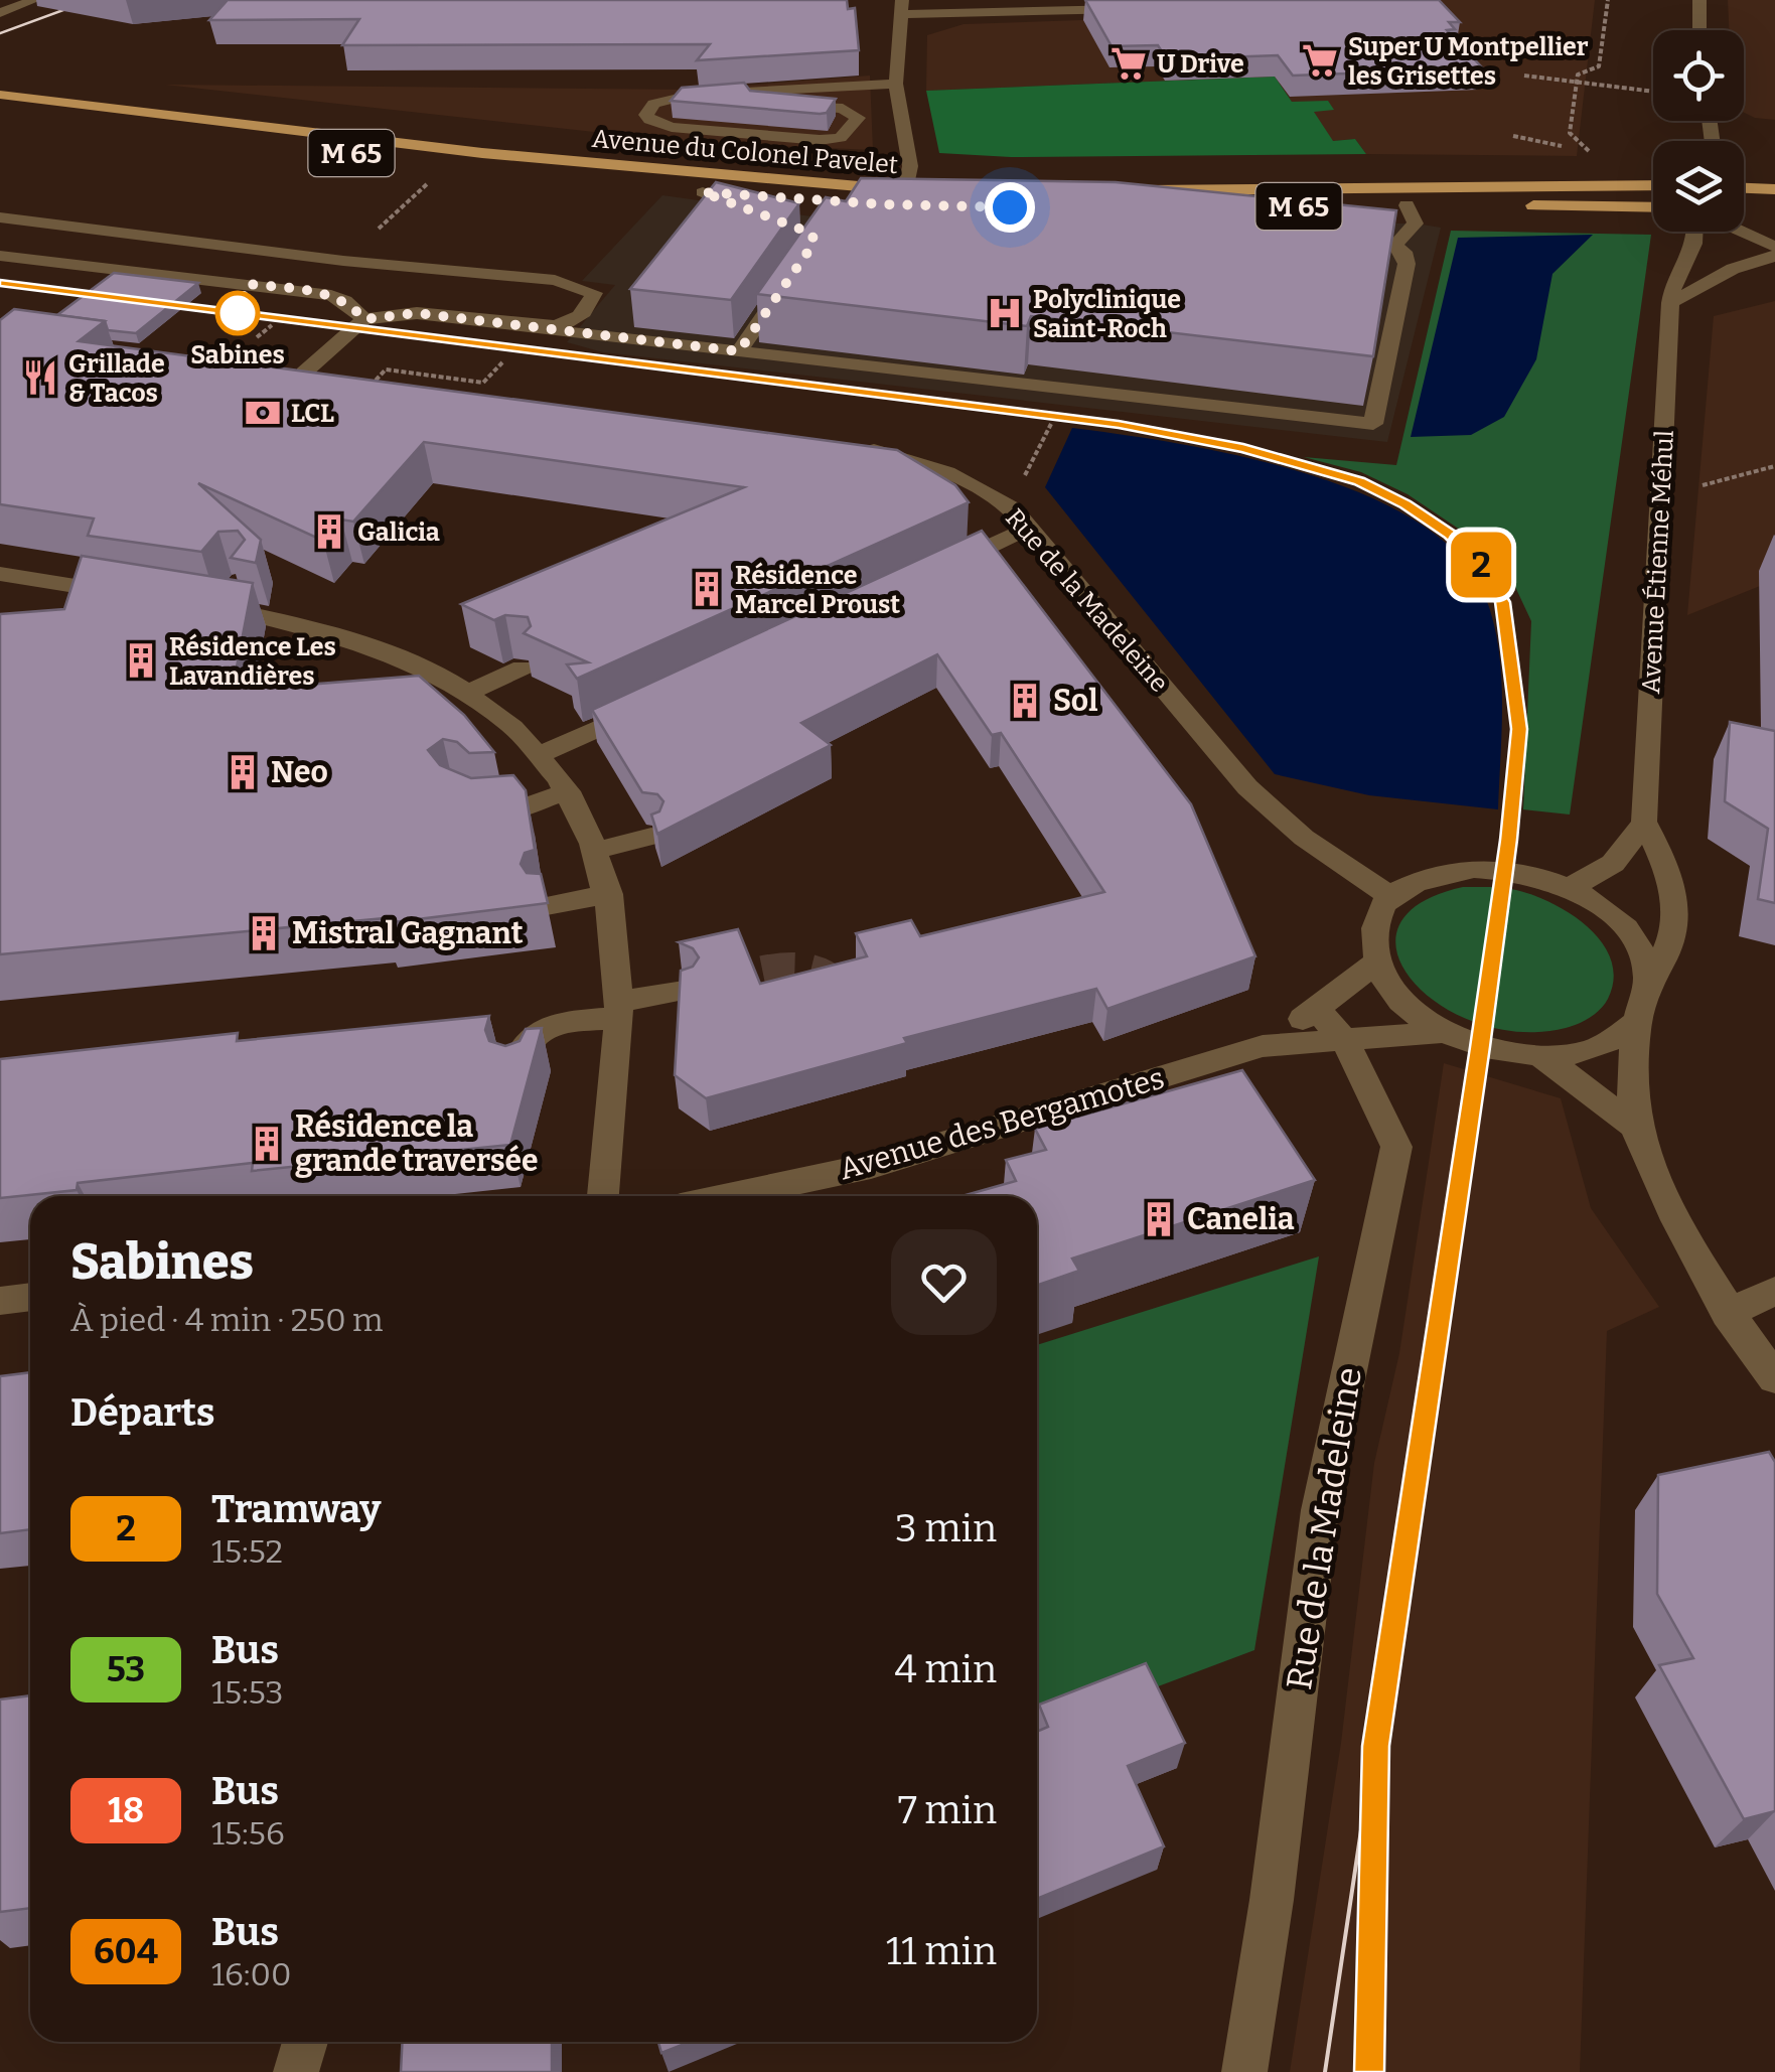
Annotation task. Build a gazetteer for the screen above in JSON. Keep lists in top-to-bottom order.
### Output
{
  "streets": {
    "main road": ["Avenue du Colonel Pavelet", "M 65"],
    "street": ["Avenue Étienne Méhul", "Rue de la Madeleine", "Avenue des Bergamotes"]
  },
  "crossings": [
    ["Avenue Étienne Méhul", "Rue de la Madeleine"],
    ["Avenue Étienne Méhul", "Avenue des Bergamotes"],
    ["Rue de la Madeleine", "Avenue des Bergamotes"]
  ],
  "places": {
    "supermarket": ["Super U Montpellier les Grisettes", "U Drive"],
    "other": ["Sabines"],
    "hospital": ["Polyclinique Saint-Roch"],
    "restaurant": ["Grillade & Tacos"],
    "bank": ["LCL"],
    "building": [
      "Galicia",
      "Résidence Marcel Proust",
      "Résidence Les Lavandières",
      "Sol",
      "Neo",
      "Mistral Gagnant",
      "Résidence la grande traversée",
      "Canelia"
    ]
  },
  "lines": ["tram line 2"],
  "page": {
    "on_map": "2",
    "heading": [
      ["Sabines", "À pied · 4 min · 250 m"],
      "Départs"
    ],
    "list": [
      {
        "mark": "2",
        "name": "Tramway",
        "note": "15:52",
        "value": "3 min"
      },
      {
        "mark": "53",
        "name": "Bus",
        "note": "15:53",
        "value": "4 min"
      },
      {
        "mark": "18",
        "name": "Bus",
        "note": "15:56",
        "value": "7 min"
      },
      {
        "mark": "604",
        "name": "Bus",
        "note": "16:00",
        "value": "11 min"
      }
    ]
  }
}
